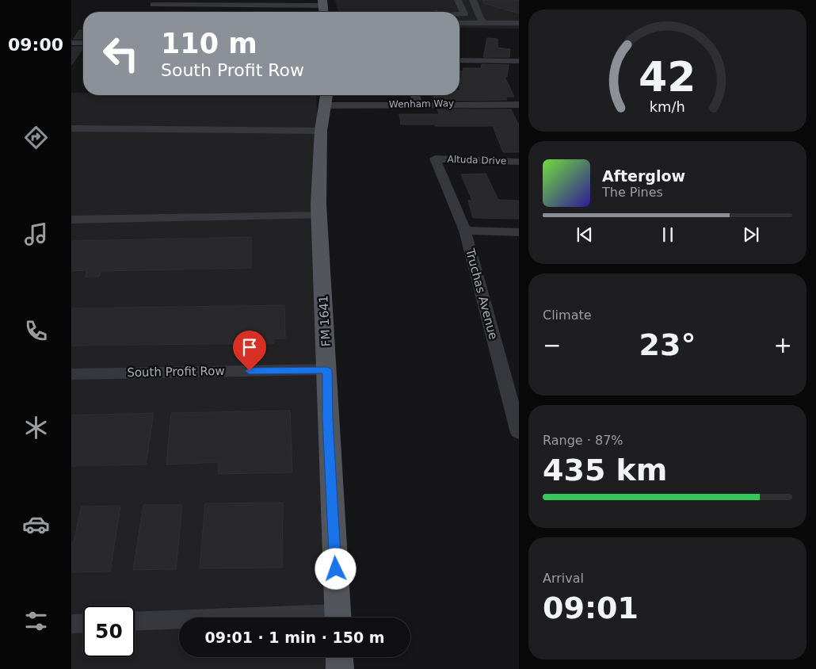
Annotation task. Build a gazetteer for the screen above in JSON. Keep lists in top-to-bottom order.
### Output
{
  "streets": {
    "main road": ["FM 1641"],
    "street": [
      "Wenham Way",
      "Altuda Drive",
      "Truchas Avenue",
      "South Profit Row"
    ]
  },
  "crossings": [
    ["Wenham Way", "FM 1641"],
    ["Altuda Drive", "Truchas Avenue"],
    ["FM 1641", "South Profit Row"]
  ],
  "page": {
    "tabs": "09:00",
    "turn": ["110 m", "South Profit Row"],
    "song": ["Afterglow", "The Pines"],
    "tile": [
      "Climate",
      ["Range · 87%", "435 km"],
      ["Arrival", "09:01"]
    ],
    "heat": ["−", "23°", "+"],
    "limit": "50",
    "trip": "09:01 · 1 min · 150 m",
    "gauge": ["42", "km/h"]
  }
}
